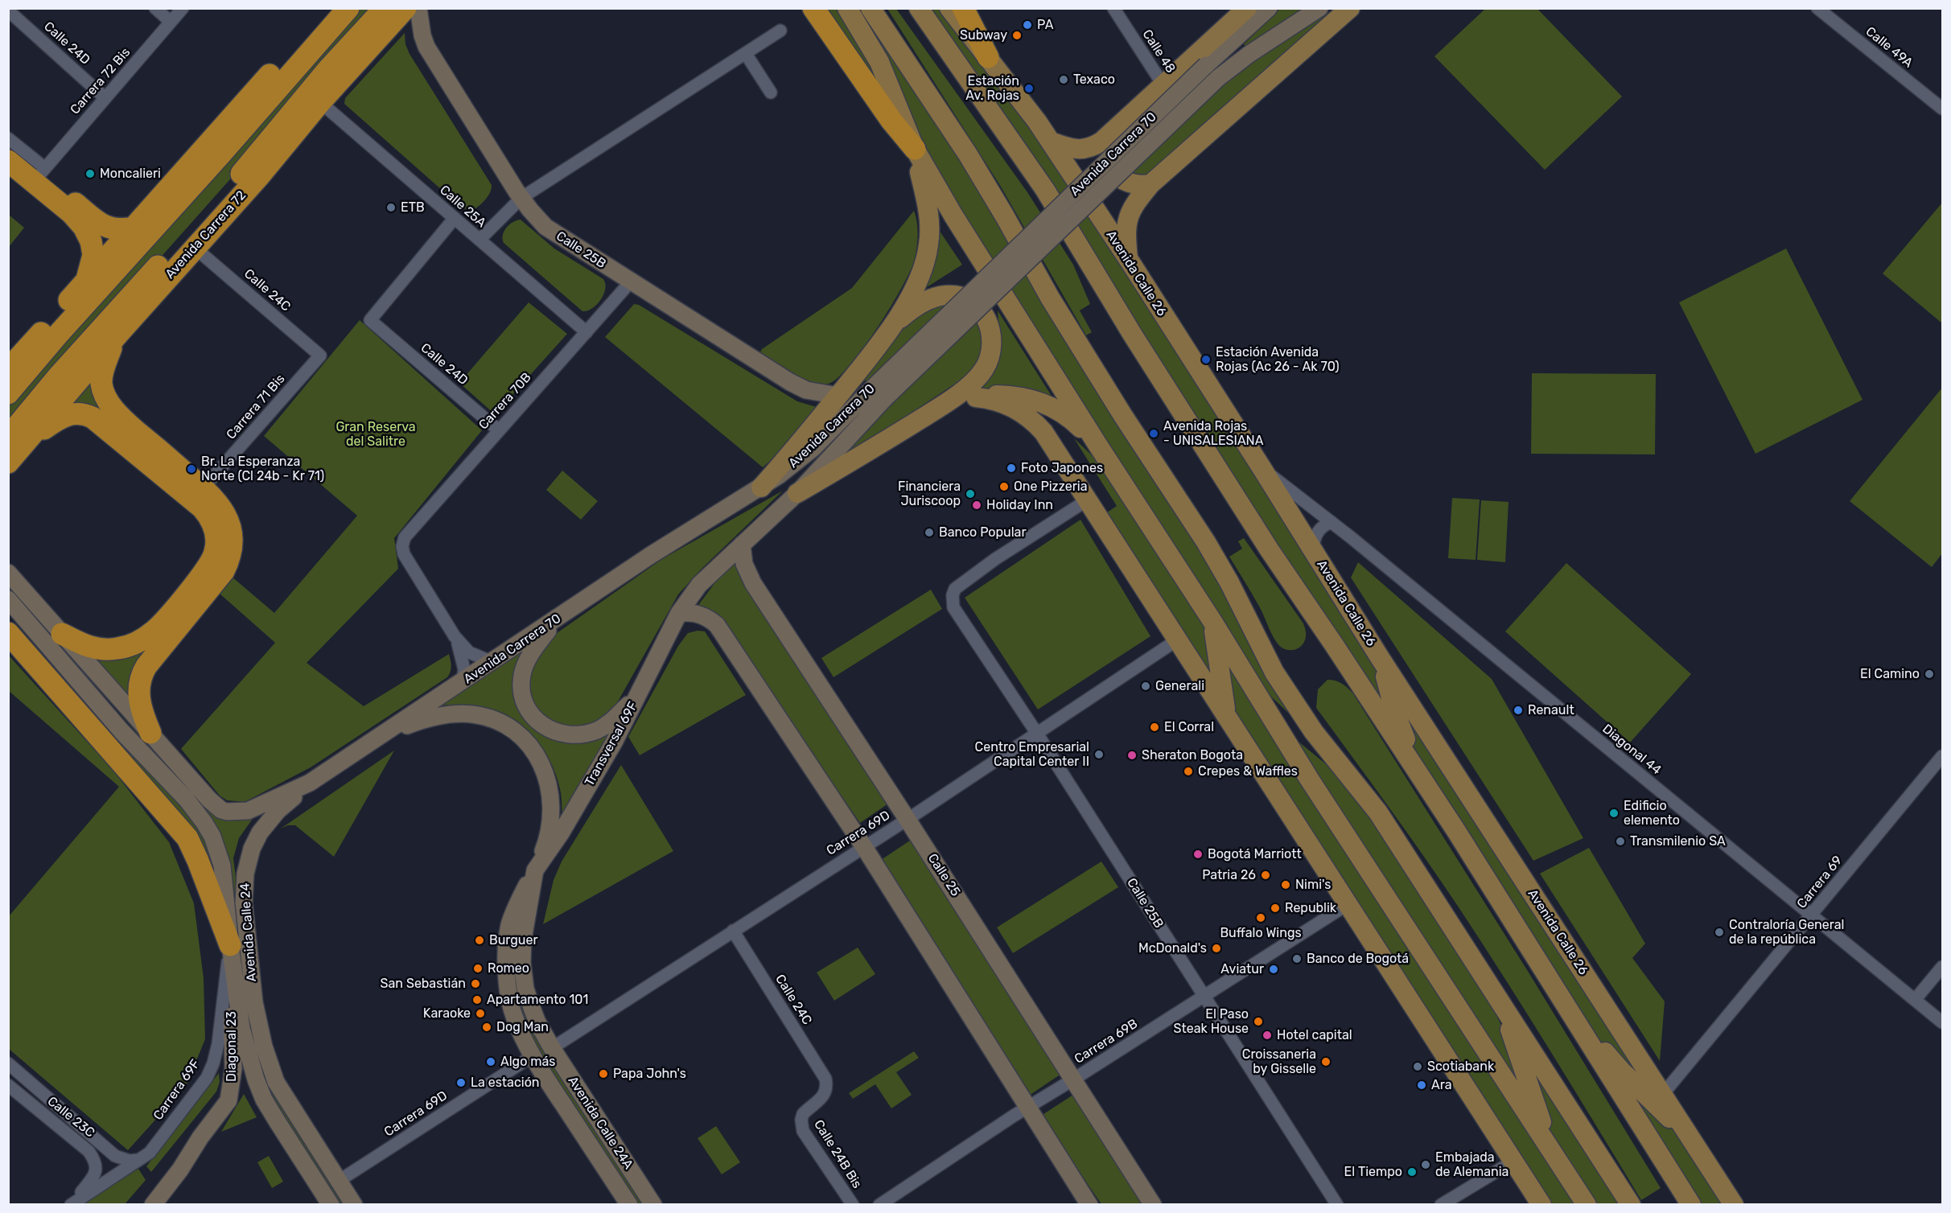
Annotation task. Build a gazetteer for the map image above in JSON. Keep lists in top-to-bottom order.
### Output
{
  "streets": {
    "highway": ["Avenida Carrera 72"],
    "main road": [
      "Avenida Carrera 70",
      "Calle 25B",
      "Avenida Calle 26",
      "Transversal 69F",
      "Calle 25",
      "Avenida Calle 24",
      "Diagonal 23",
      "Avenida Calle 24A"
    ],
    "street": [
      "Calle 24D",
      "Calle 49A",
      "Calle 48",
      "Carrera 72 Bis",
      "Calle 25A",
      "Calle 24C",
      "Carrera 70B",
      "Carrera 71 Bis",
      "Diagonal 44",
      "Carrera 69D",
      "Carrera 69",
      "Carrera 69B",
      "Carrera 69F",
      "Calle 23C",
      "Calle 24B Bis"
    ]
  },
  "crossings": [
    ["Calle 24D", "Carrera 72 Bis"],
    ["Calle 24D", "Calle 25A"],
    ["Calle 24D", "Carrera 70B"],
    ["Avenida Carrera 70", "Transversal 69F"],
    ["Avenida Carrera 70", "Calle 25"],
    ["Avenida Carrera 70", "Avenida Calle 24"],
    ["Calle 25A", "Avenida Carrera 72"],
    ["Calle 25A", "Carrera 70B"],
    ["Avenida Carrera 72", "Calle 24C"],
    ["Calle 25B", "Carrera 70B"],
    ["Calle 25B", "Carrera 69D"],
    ["Calle 25B", "Carrera 69B"],
    ["Avenida Calle 26", "Diagonal 44"],
    ["Avenida Calle 26", "Carrera 69"],
    ["Calle 24C", "Carrera 71 Bis"],
    ["Calle 24C", "Carrera 69D"],
    ["Calle 24C", "Calle 24B Bis"],
    ["Transversal 69F", "Avenida Calle 24A"],
    ["Diagonal 44", "Carrera 69"],
    ["Carrera 69D", "Calle 25"],
    ["Carrera 69D", "Avenida Calle 24"],
    ["Carrera 69D", "Avenida Calle 24A"],
    ["Calle 25", "Carrera 69B"],
    ["Avenida Calle 24", "Diagonal 23"],
    ["Avenida Calle 24", "Carrera 69F"],
    ["Diagonal 23", "Carrera 69F"],
    ["Carrera 69F", "Calle 23C"]
  ],
  "parks": ["Gran Reserva del Salitre"],
  "places": [
    "PA",
    "Subway",
    "Texaco",
    "Estación Av. Rojas",
    "Moncalieri",
    "ETB",
    "Estación Avenida Rojas (Ac 26 - Ak 70)",
    "Avenida Rojas - UNISALESIANA",
    "Foto Japones",
    "Br. La Esperanza Norte (Cl 24b - Kr 71)",
    "One Pizzeria",
    "Financiera Juriscoop",
    "Holiday Inn",
    "Banco Popular",
    "El Camino",
    "Generali",
    "Renault",
    "El Corral",
    "Centro Empresarial Capital Center II",
    "Sheraton Bogota",
    "Crepes & Waffles",
    "Edificio elemento",
    "Transmilenio SA",
    "Bogotá Marriott",
    "Patria 26",
    "Nimi's",
    "Republik",
    "Buffalo Wings",
    "Contraloría General de la república",
    "Burguer",
    "McDonald's",
    "Banco de Bogotá",
    "Romeo",
    "Aviatur",
    "San Sebastián",
    "Apartamento 101",
    "Karaoke",
    "El Paso Steak House",
    "Dog Man",
    "Hotel capital",
    "Algo más",
    "Croissaneria by Gisselle",
    "Scotiabank",
    "Papa John's",
    "La estación",
    "Ara",
    "Embajada de Alemania",
    "El Tiempo"
  ]
}
